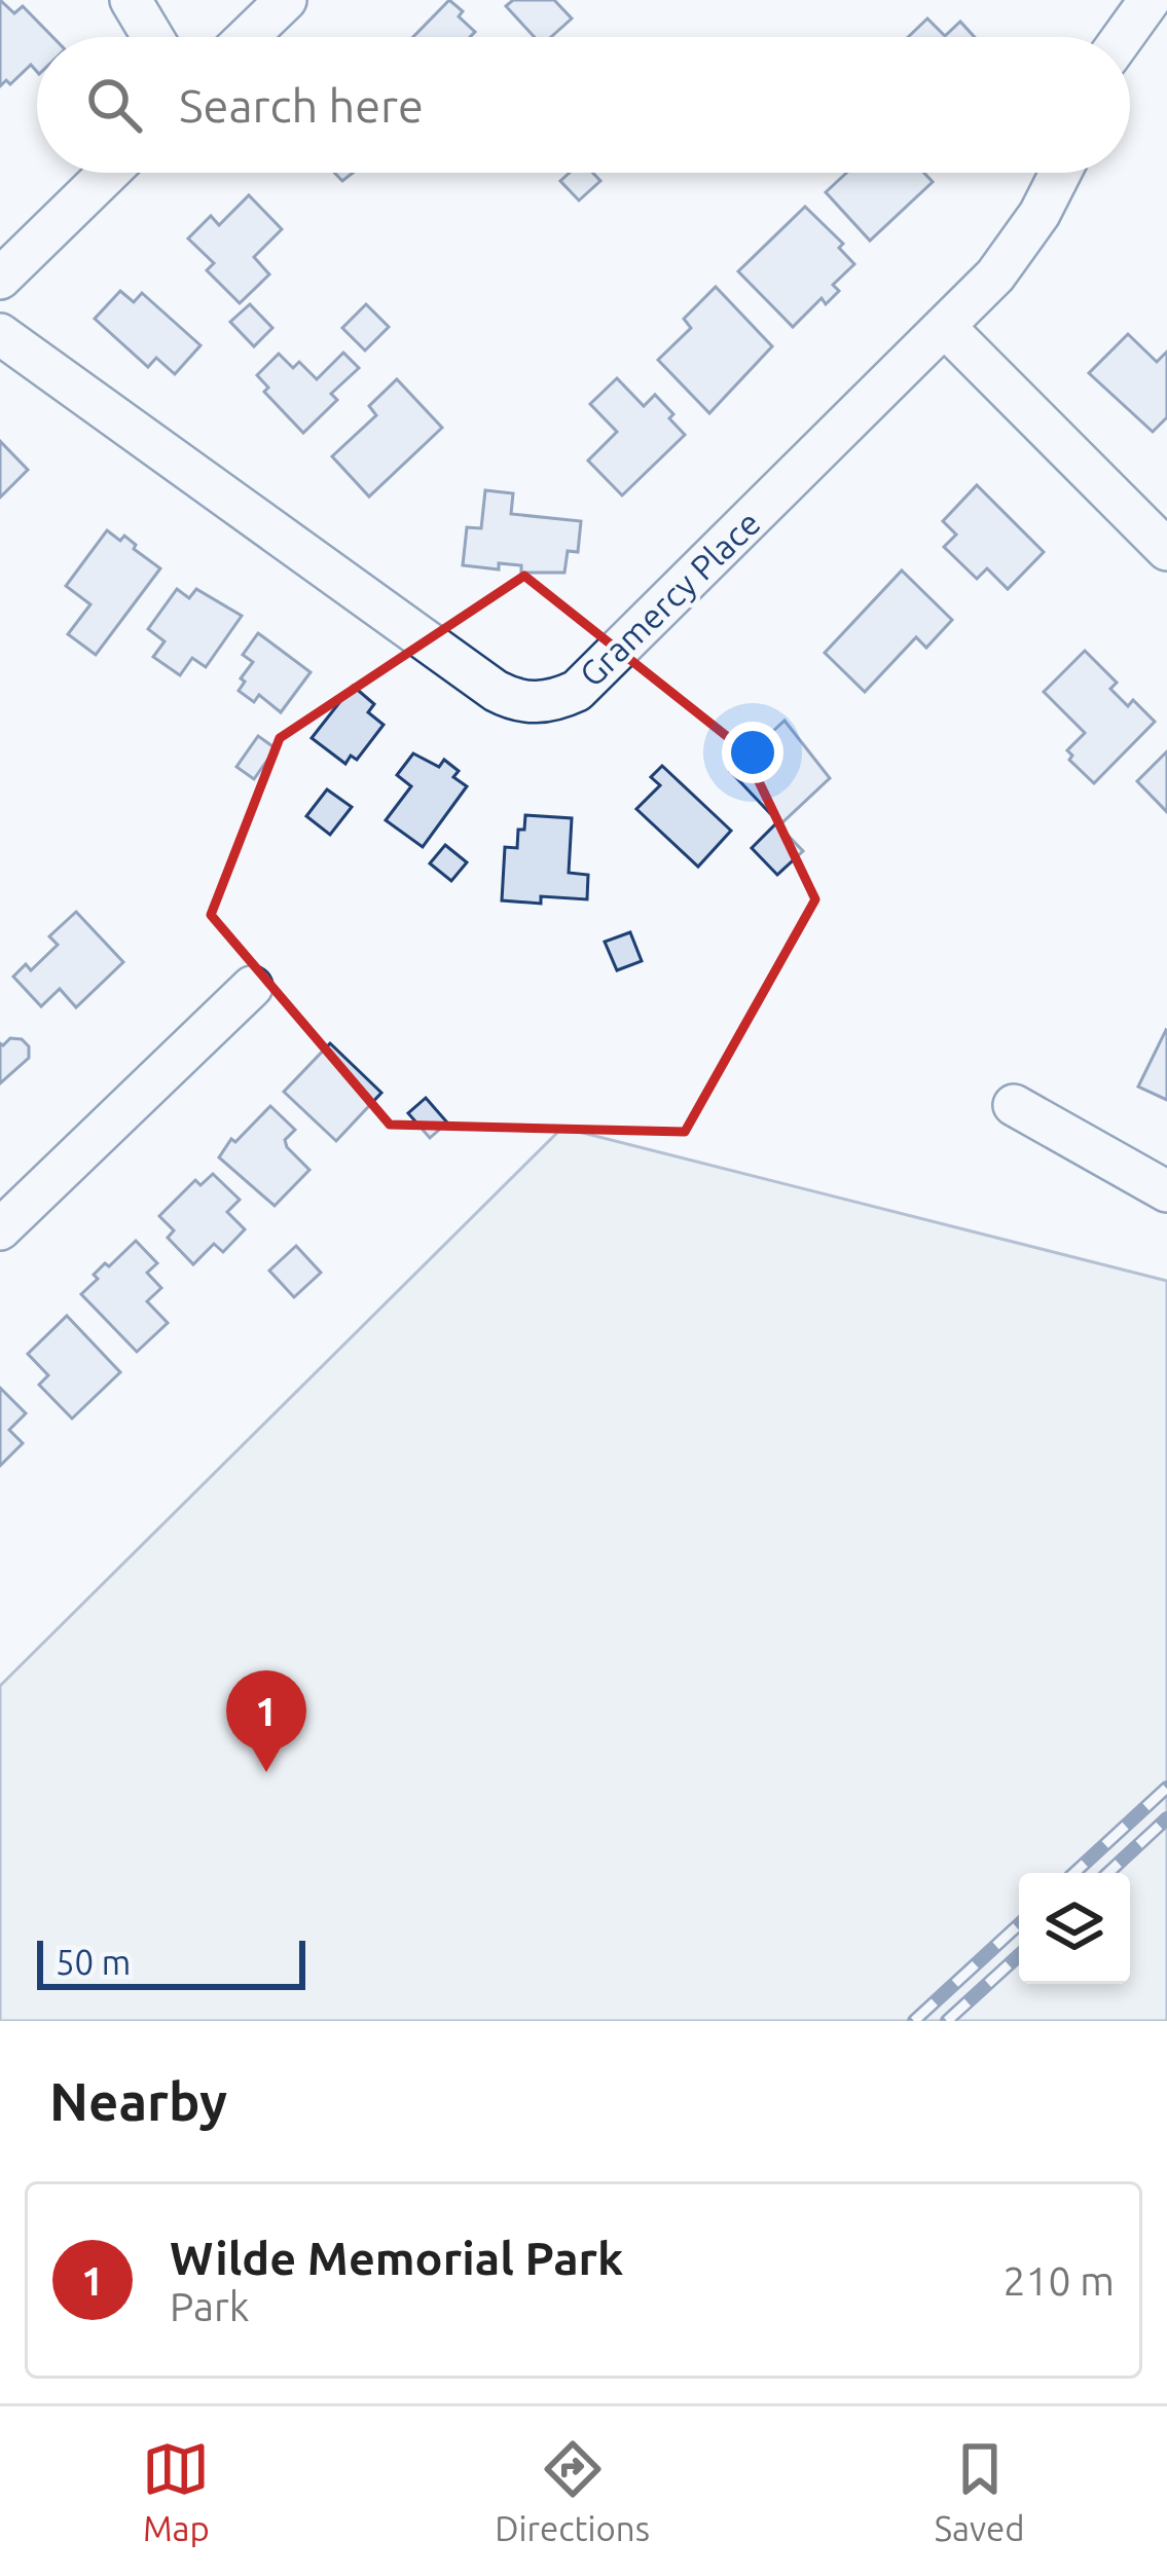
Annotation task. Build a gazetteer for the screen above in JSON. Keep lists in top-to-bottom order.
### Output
{
  "streets": {
    "street": ["Gramercy Place"]
  },
  "scale_bar": "50 m",
  "page": {
    "search": "Search here",
    "pins": "1",
    "scale": "50 m",
    "heading": "Nearby",
    "list": [
      {
        "mark": "1",
        "name": "Wilde Memorial Park",
        "note": "Park",
        "value": "210 m"
      }
    ],
    "nav": ["Map", "Directions", "Saved"]
  }
}
